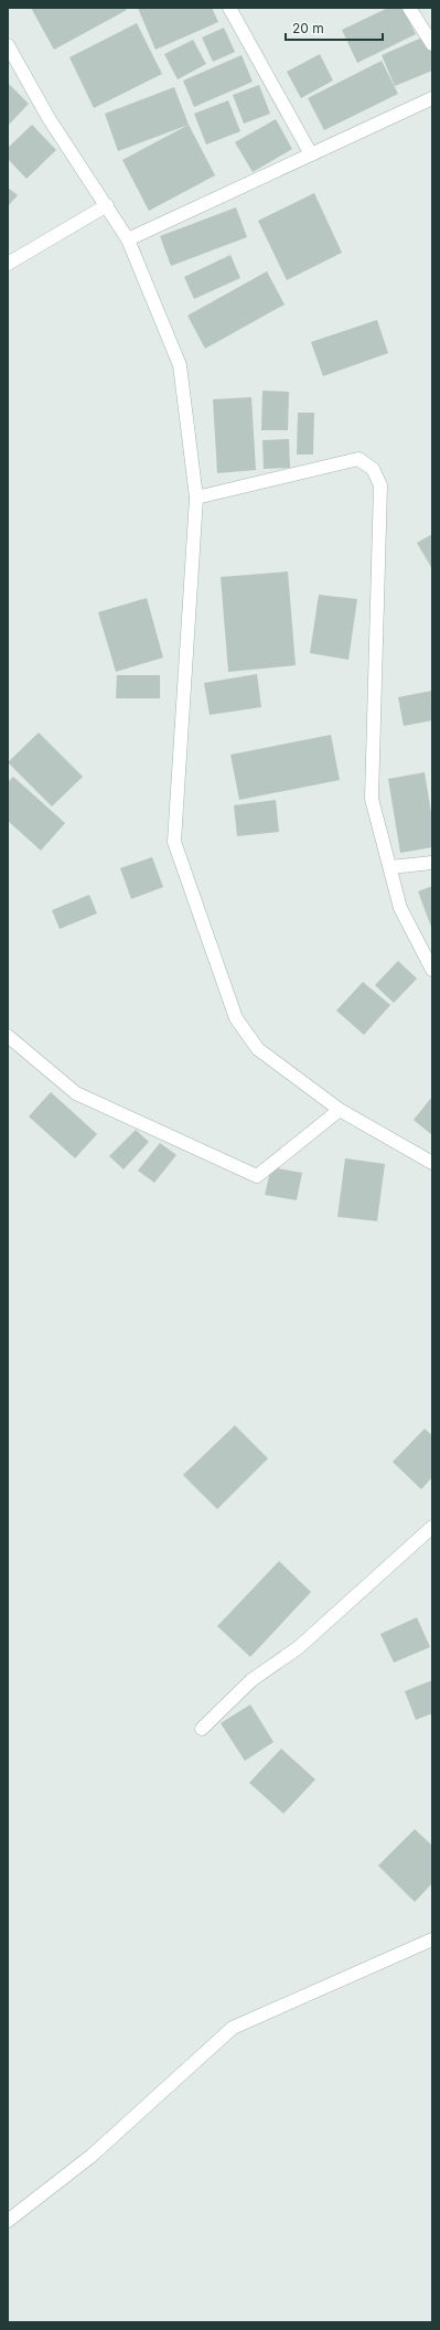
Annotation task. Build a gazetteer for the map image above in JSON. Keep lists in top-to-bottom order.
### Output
{
  "scale_bar": "20 m"
}
